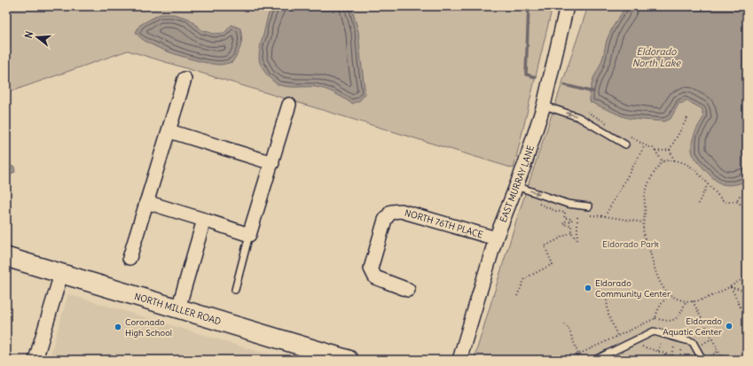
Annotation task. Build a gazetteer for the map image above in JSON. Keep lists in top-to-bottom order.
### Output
{
  "streets": {
    "street": ["EAST MURRAY LANE", "NORTH 76TH PLACE", "NORTH MILLER ROAD"]
  },
  "crossings": [
    ["EAST MURRAY LANE", "NORTH 76TH PLACE"]
  ],
  "water": ["Eldorado North Lake"],
  "parks": ["Eldorado Park"],
  "places": ["Eldorado Community Center", "Eldorado Aquatic Center", "Coronado High School"],
  "north": "left"
}
